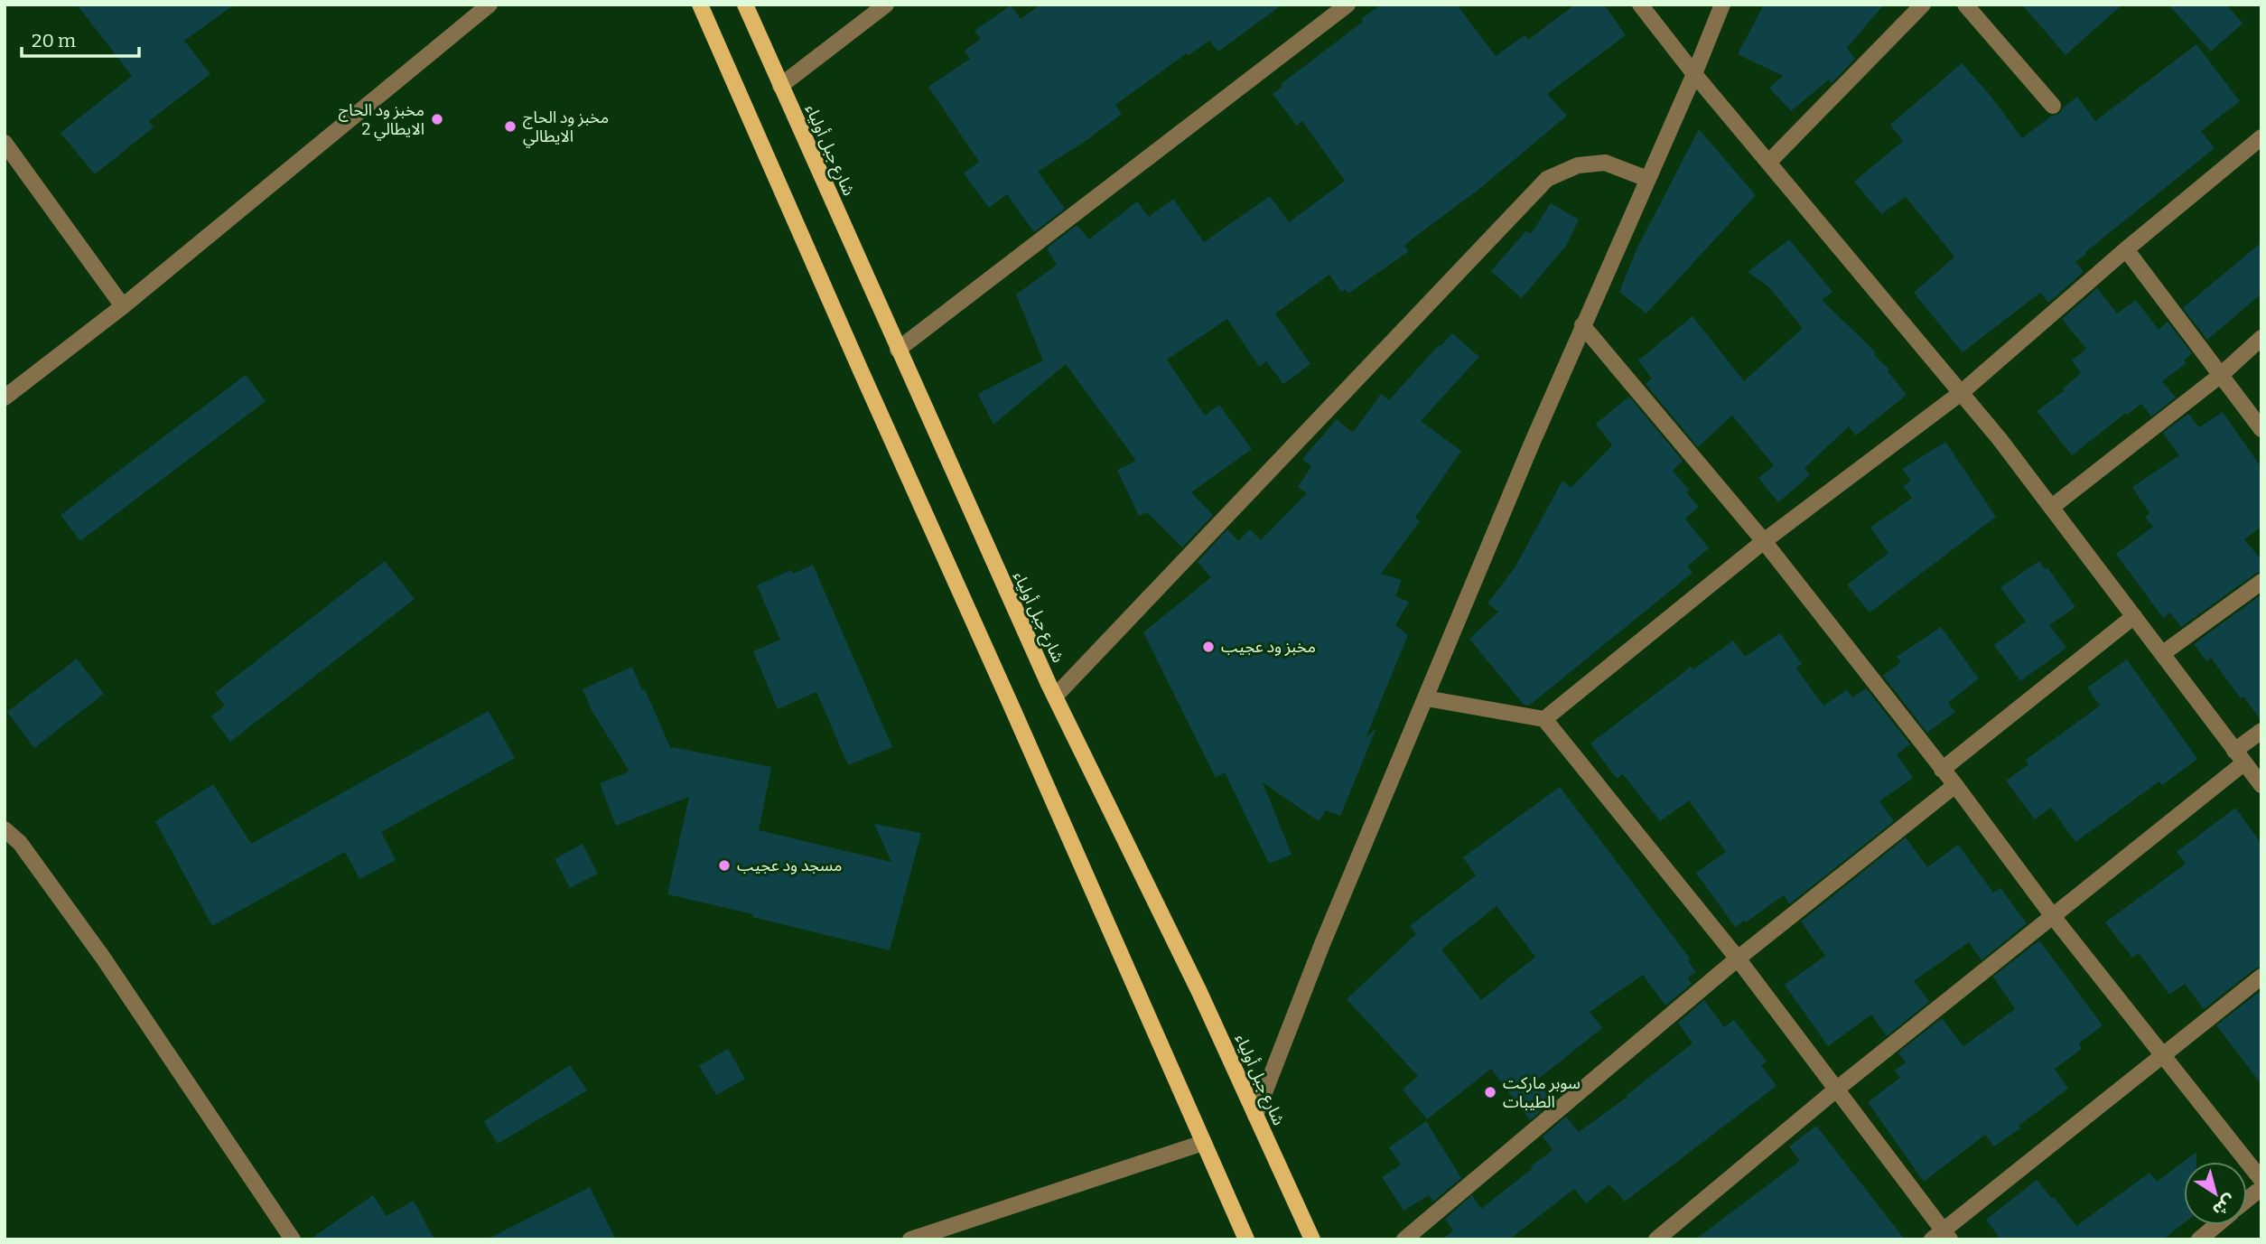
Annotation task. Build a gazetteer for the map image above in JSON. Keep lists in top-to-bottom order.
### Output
{
  "streets": {
    "main road": ["شارع جبل أولياء"]
  },
  "places": [
    "مخبز ود الحاج الايطالي 2",
    "مخبز ود الحاج الايطالي",
    "مخبز ود عجيب",
    "مسجد ود عجيب",
    "سوبر ماركت الطيبات"
  ],
  "scale_bar": "20 m",
  "north": "bottom right"
}
